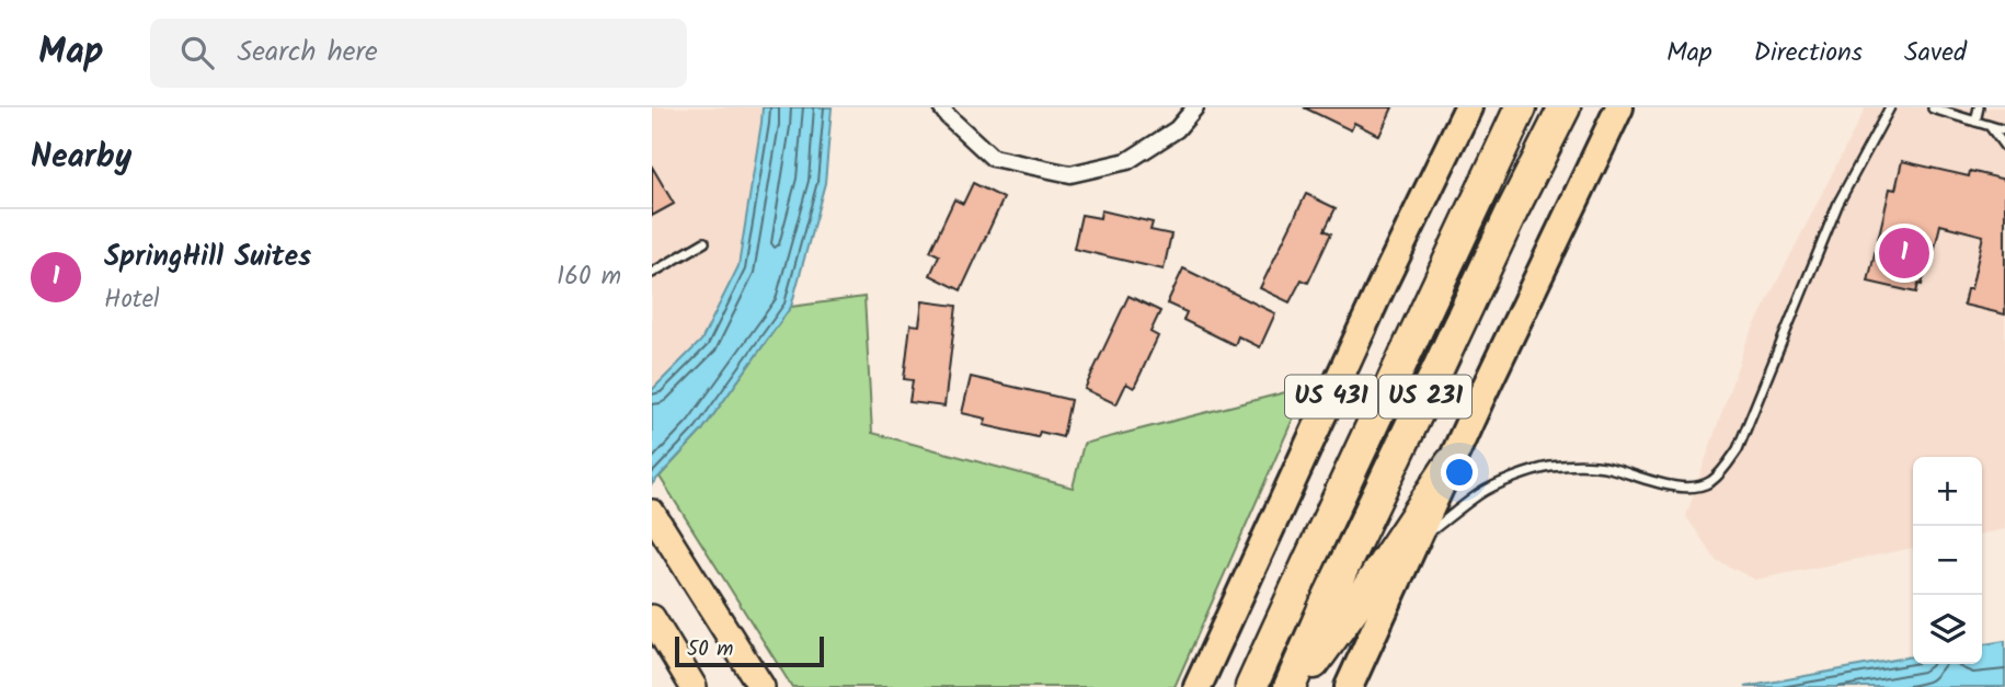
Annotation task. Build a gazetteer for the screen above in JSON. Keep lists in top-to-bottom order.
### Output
{
  "streets": {
    "highway": ["US 431", "US 231"]
  },
  "scale_bar": "50 m",
  "page": {
    "header": "Map",
    "search": "Search here",
    "nav": ["Map", "Directions", "Saved"],
    "heading": "Nearby",
    "list": [
      {
        "mark": "1",
        "name": "SpringHill Suites",
        "note": "Hotel",
        "value": "160 m"
      }
    ],
    "pins": "1",
    "map_buttons": ["+", "−"],
    "scale": "50 m"
  }
}
